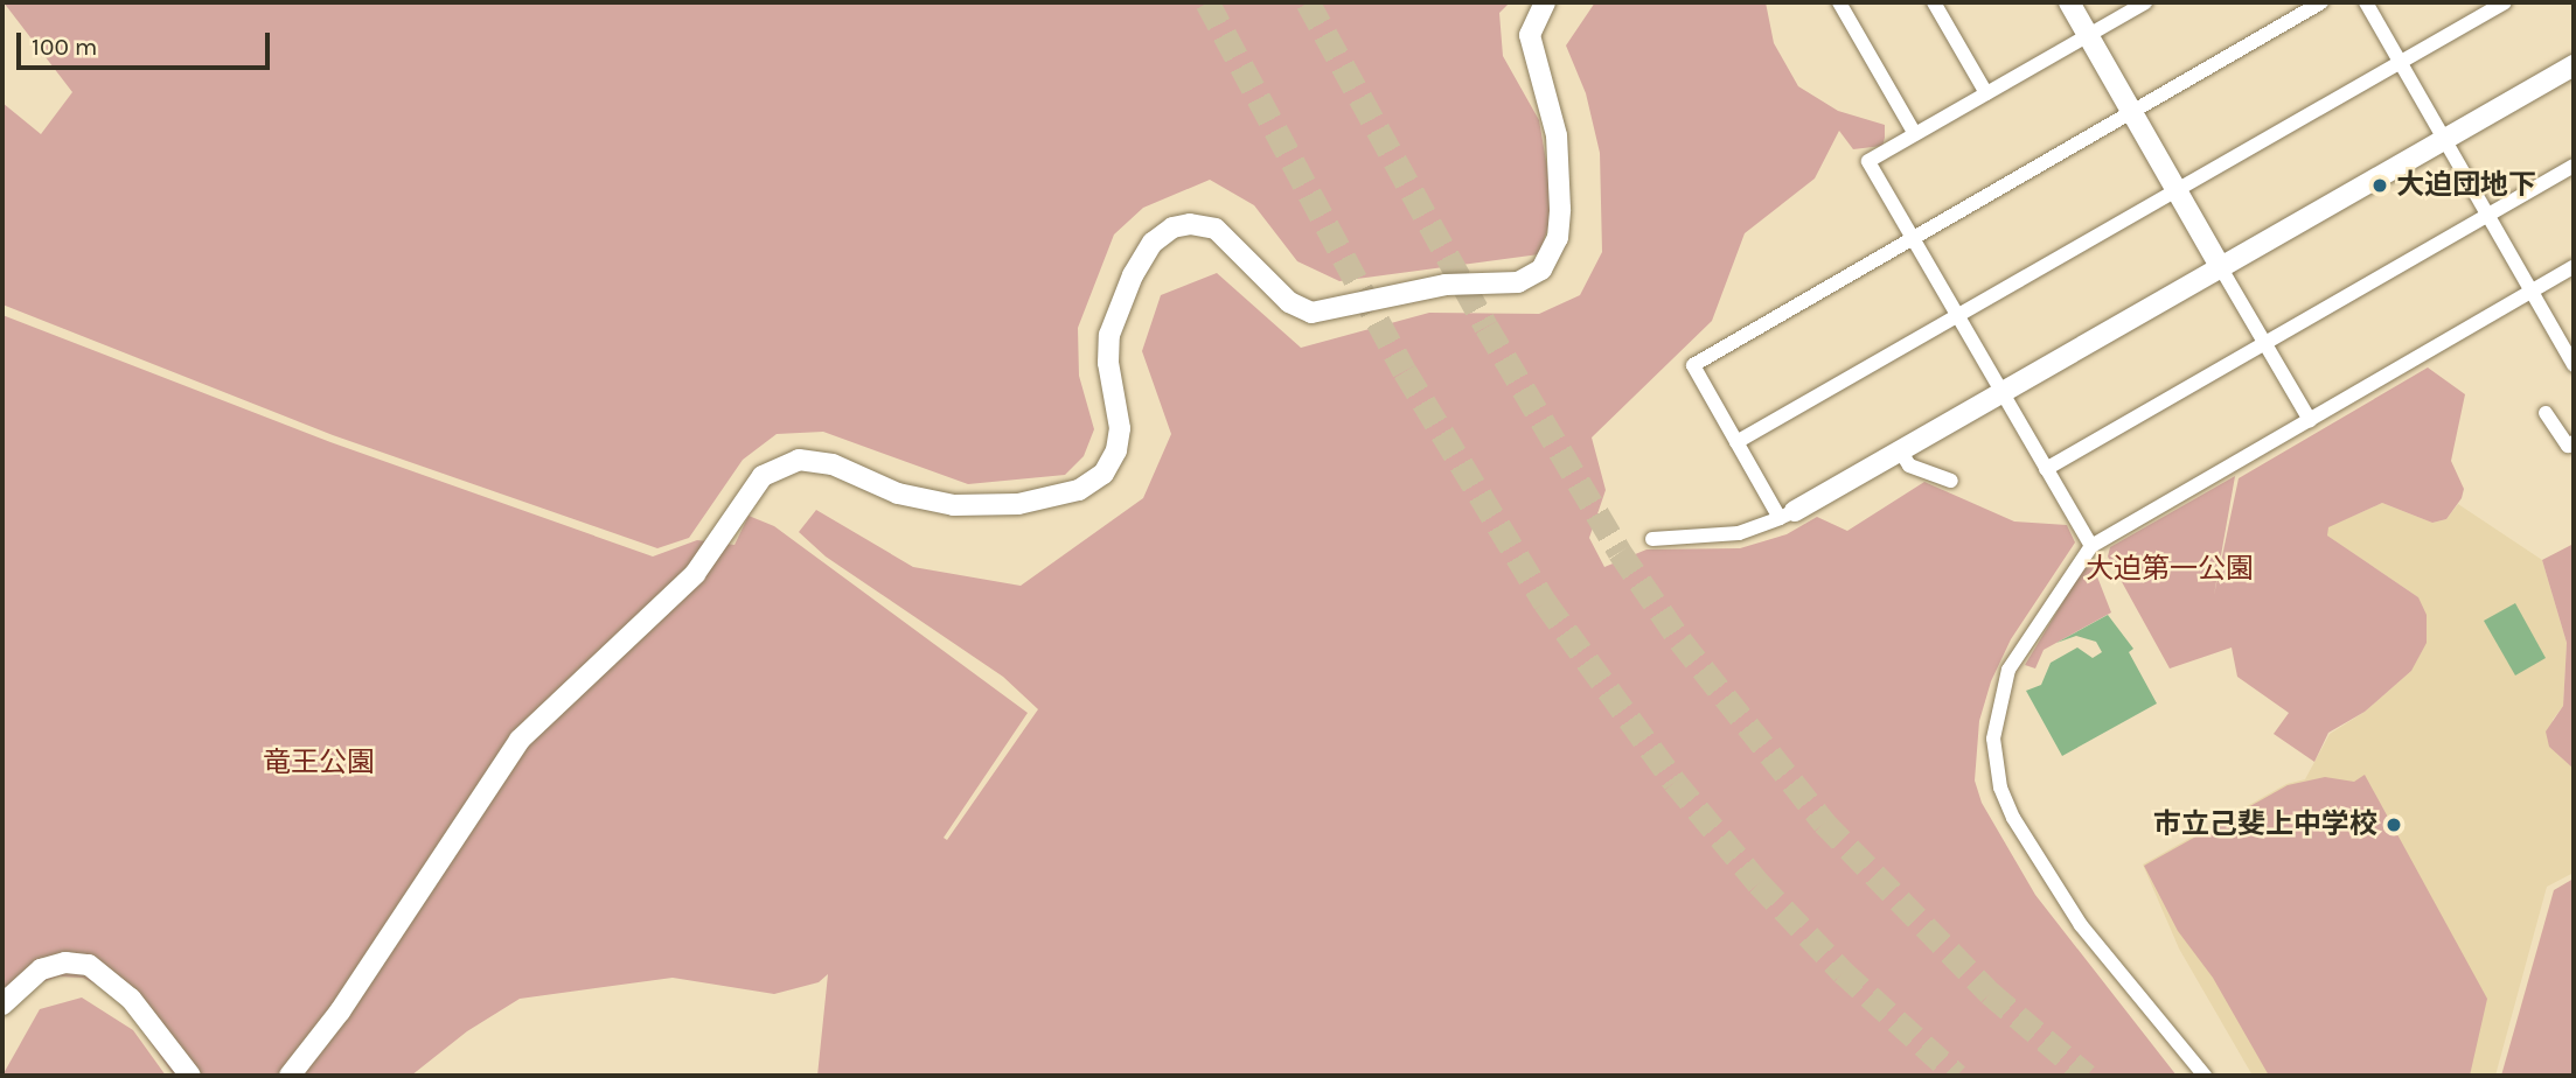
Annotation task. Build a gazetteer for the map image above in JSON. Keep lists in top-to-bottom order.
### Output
{
  "parks": ["大迫第一公園", "竜王公園"],
  "places": ["大迫団地下", "市立己斐上中学校"],
  "scale_bar": "100 m"
}
